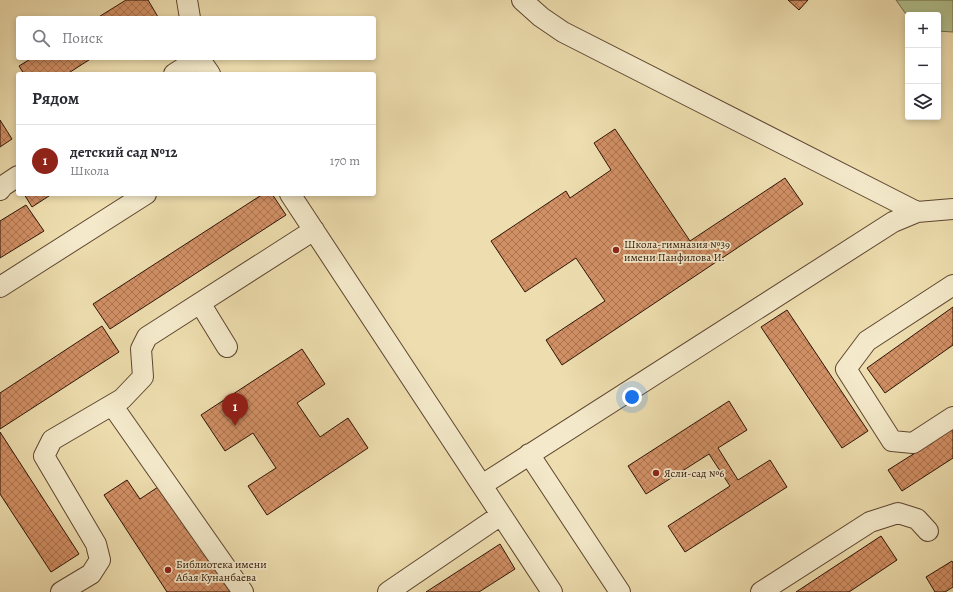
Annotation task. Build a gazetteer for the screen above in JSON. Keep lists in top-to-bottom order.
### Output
{
  "places": ["Школа-гимназия №39 имени Панфилова И.", "Ясли-сад №6", "Библиотека имени Абая Кунанбаева"],
  "page": {
    "map_buttons": ["+", "−"],
    "search": "Поиск",
    "heading": "Рядом",
    "list": [
      {
        "mark": "1",
        "name": "детский сад №12",
        "note": "Школа",
        "value": "170 m"
      }
    ],
    "pins": "1"
  }
}
